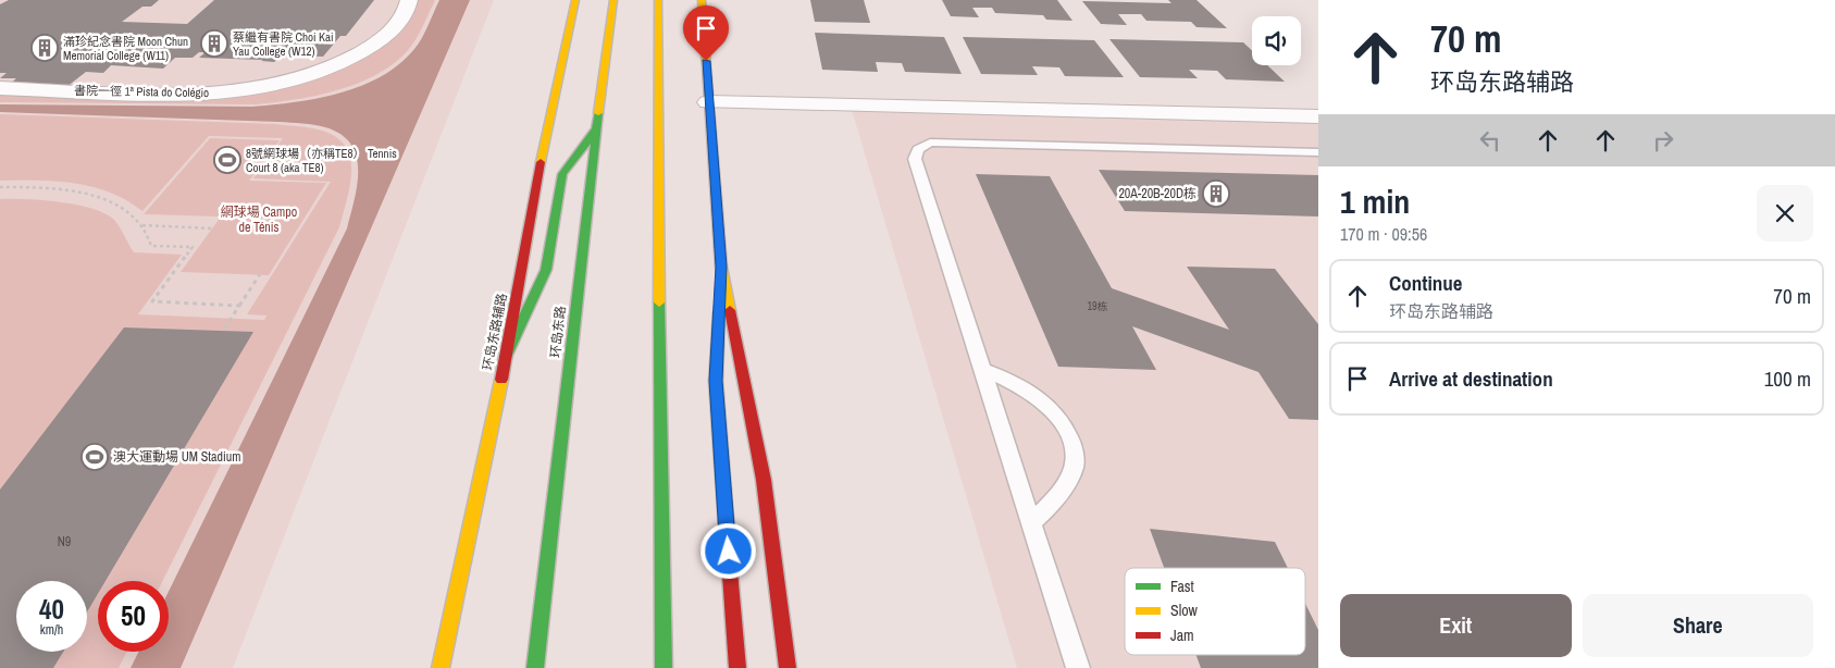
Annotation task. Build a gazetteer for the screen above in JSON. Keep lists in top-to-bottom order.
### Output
{
  "streets": {
    "main road": ["环岛东路辅路", "环岛东路"],
    "street": ["書院一徑 1ª Pista do Colégio"]
  },
  "parks": ["網球場 Campo de Ténis"],
  "places": {
    "building": ["蔡繼有書院 Choi Kai Yau College (W12)", "滿珍紀念書院 Moon Chun Memorial College (W11)", "20A-20B-20D栋"],
    "sports": ["8號網球場（亦稱TE8） Tennis Court 8 (aka TE8)", "澳大運動場 UM Stadium"]
  },
  "house_numbers": ["19栋", "N9"],
  "legend": ["Fast", "Slow", "Jam"],
  "page": {
    "turn": ["70 m", "环岛东路辅路"],
    "heading": ["1 min", "170 m · 09:56"],
    "list": [
      {
        "name": "Continue",
        "note": "环岛东路辅路",
        "value": "70 m"
      },
      {
        "name": "Arrive at destination",
        "value": "100 m"
      }
    ],
    "speed": "40 km/h",
    "limit": "50",
    "buttons": ["Exit", "Share"]
  }
}
